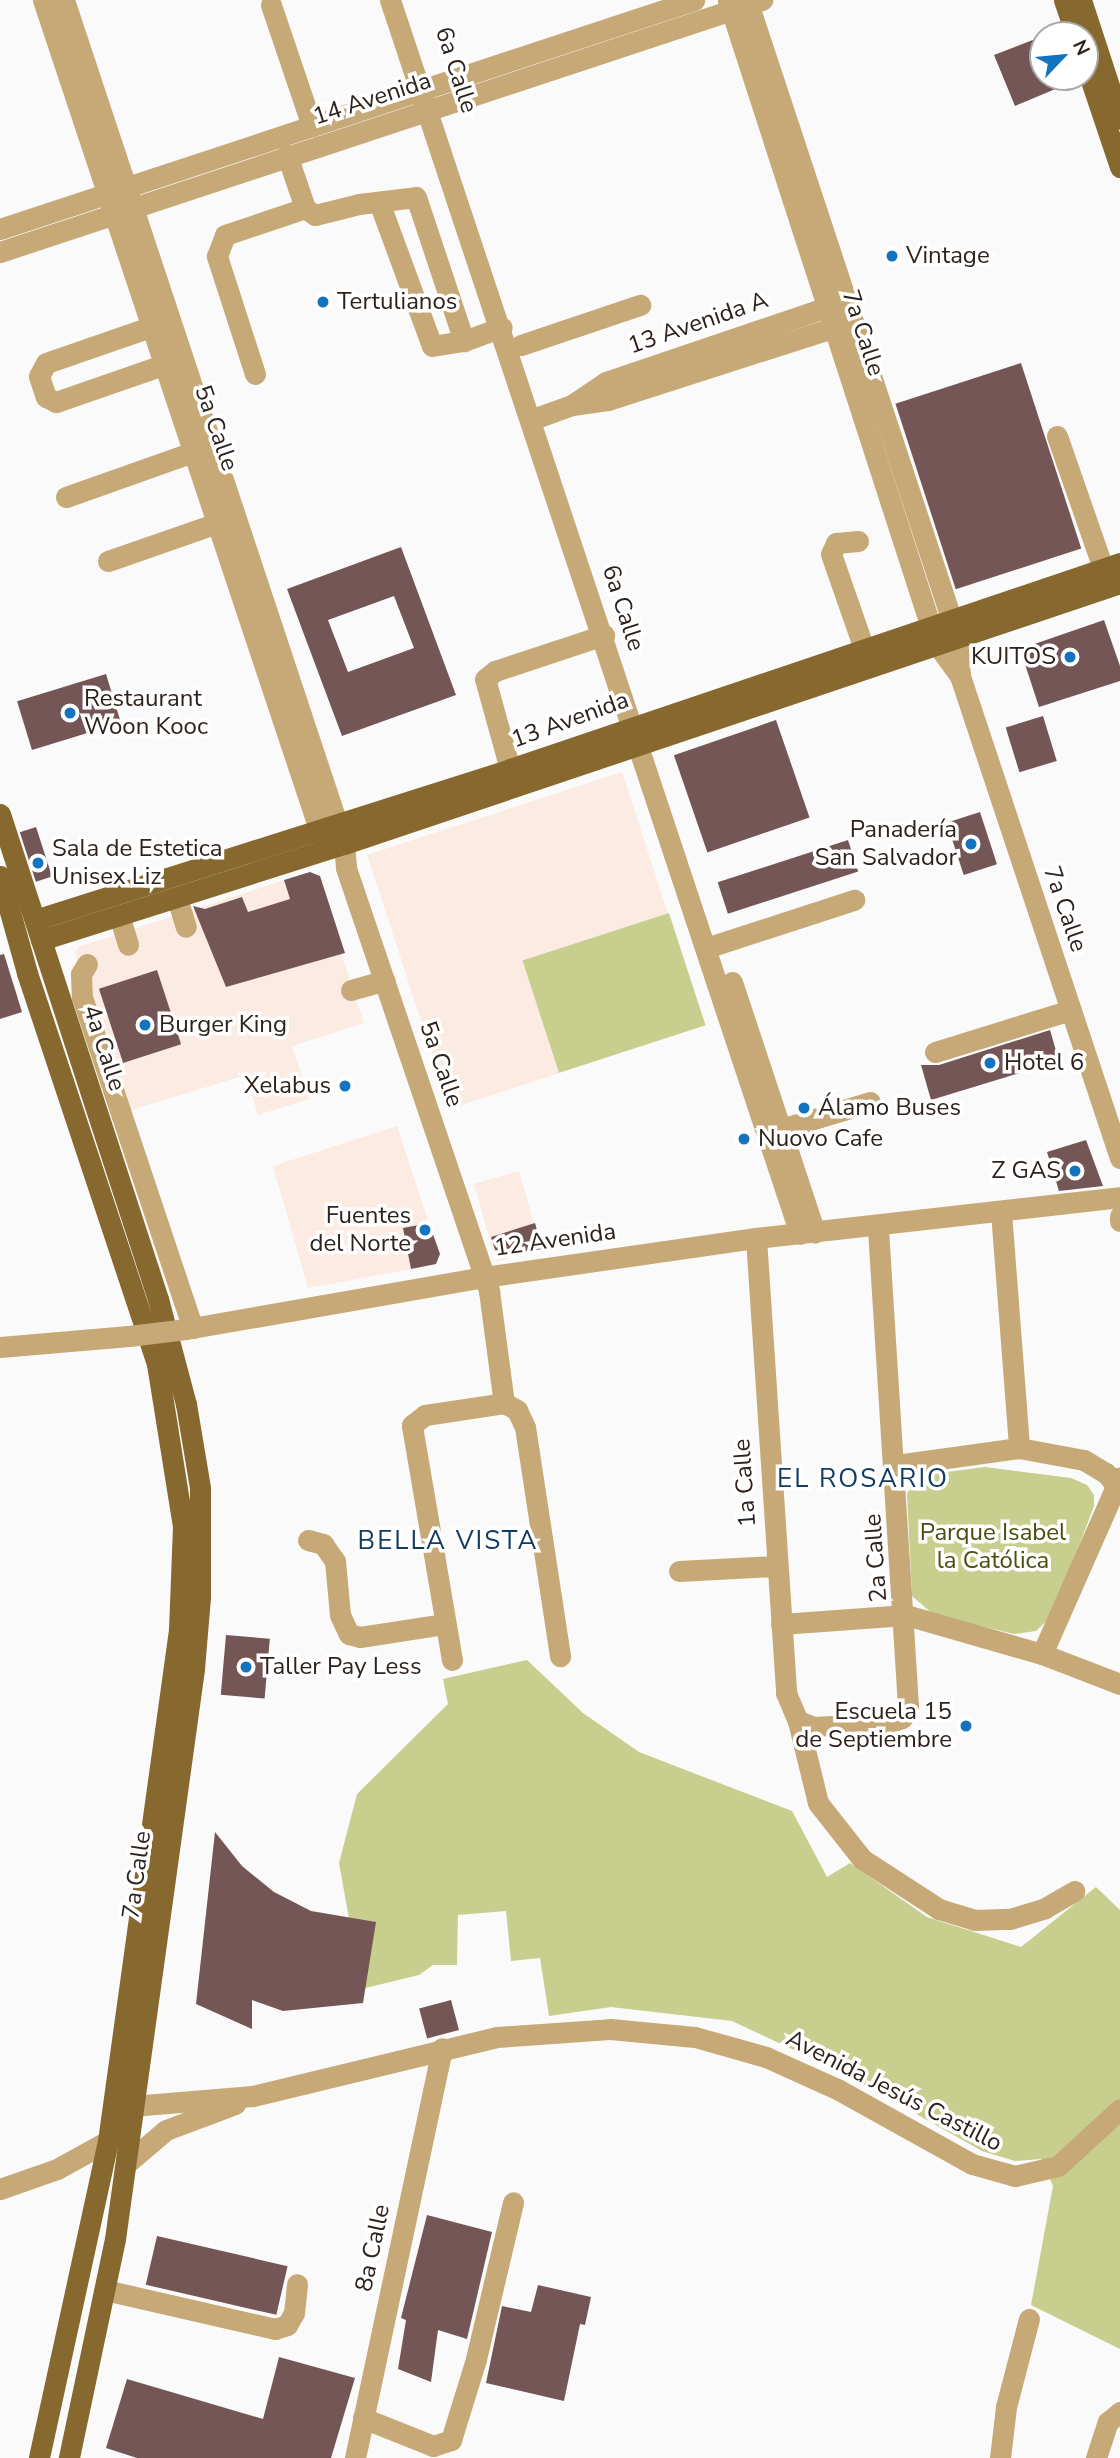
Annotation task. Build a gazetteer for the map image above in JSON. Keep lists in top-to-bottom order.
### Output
{
  "streets": {
    "main road": ["7a Calle", "13 Avenida", "4a Calle"],
    "street": [
      "6a Calle",
      "14 Avenida",
      "13 Avenida A",
      "5a Calle",
      "12 Avenida",
      "1a Calle",
      "2a Calle",
      "Avenida Jesús Castillo",
      "8a Calle"
    ]
  },
  "crossings": [
    ["6a Calle", "14 Avenida"],
    ["6a Calle", "13 Avenida A"],
    ["6a Calle", "13 Avenida"],
    ["6a Calle", "12 Avenida"],
    ["14 Avenida", "7a Calle"],
    ["14 Avenida", "5a Calle"],
    ["13 Avenida A", "7a Calle"],
    ["7a Calle", "13 Avenida"],
    ["7a Calle", "4a Calle"],
    ["7a Calle", "Avenida Jesús Castillo"],
    ["5a Calle", "13 Avenida"],
    ["5a Calle", "12 Avenida"],
    ["13 Avenida", "4a Calle"],
    ["12 Avenida", "1a Calle"],
    ["12 Avenida", "2a Calle"],
    ["1a Calle", "2a Calle"],
    ["Avenida Jesús Castillo", "8a Calle"]
  ],
  "districts": ["EL ROSARIO", "BELLA VISTA"],
  "parks": ["Parque Isabel la Católica"],
  "places": [
    "Vintage",
    "Tertulianos",
    "KUITOS",
    "Restaurant Woon Kooc",
    "Panadería San Salvador",
    "Sala de Estetica Unisex Liz",
    "Burger King",
    "Hotel 6",
    "Xelabus",
    "Álamo Buses",
    "Nuovo Cafe",
    "Z GAS",
    "Fuentes del Norte",
    "Taller Pay Less",
    "Escuela 15 de Septiembre"
  ],
  "north": "top right"
}
